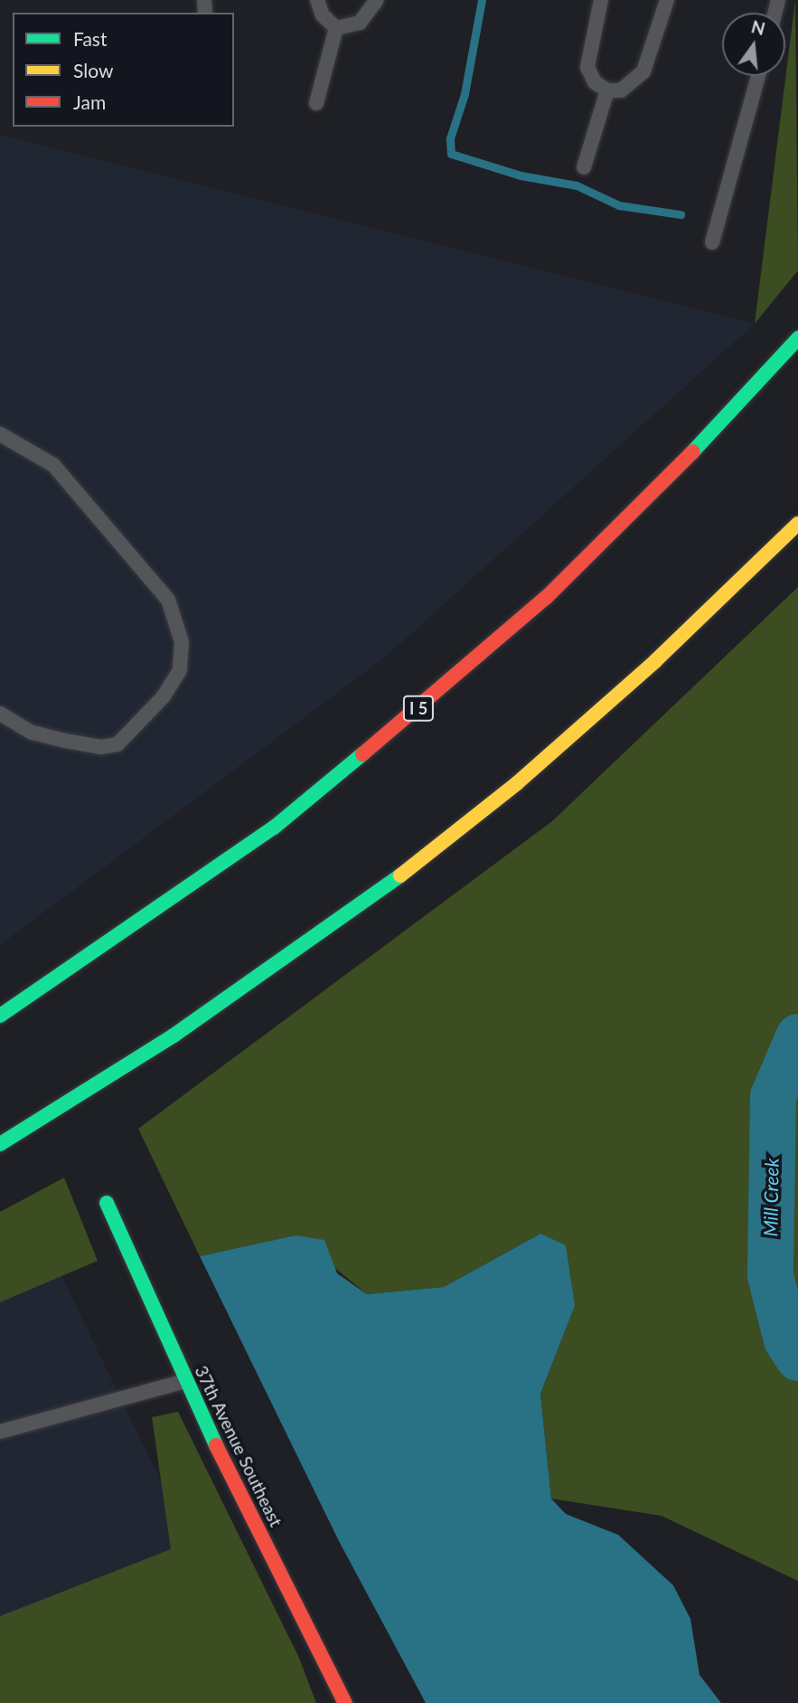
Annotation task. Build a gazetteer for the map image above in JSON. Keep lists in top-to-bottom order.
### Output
{
  "streets": {
    "main road": ["I 5", "37th Avenue Southeast"]
  },
  "water": ["Mill Creek"],
  "legend": ["Fast", "Slow", "Jam"],
  "north": "top"
}
